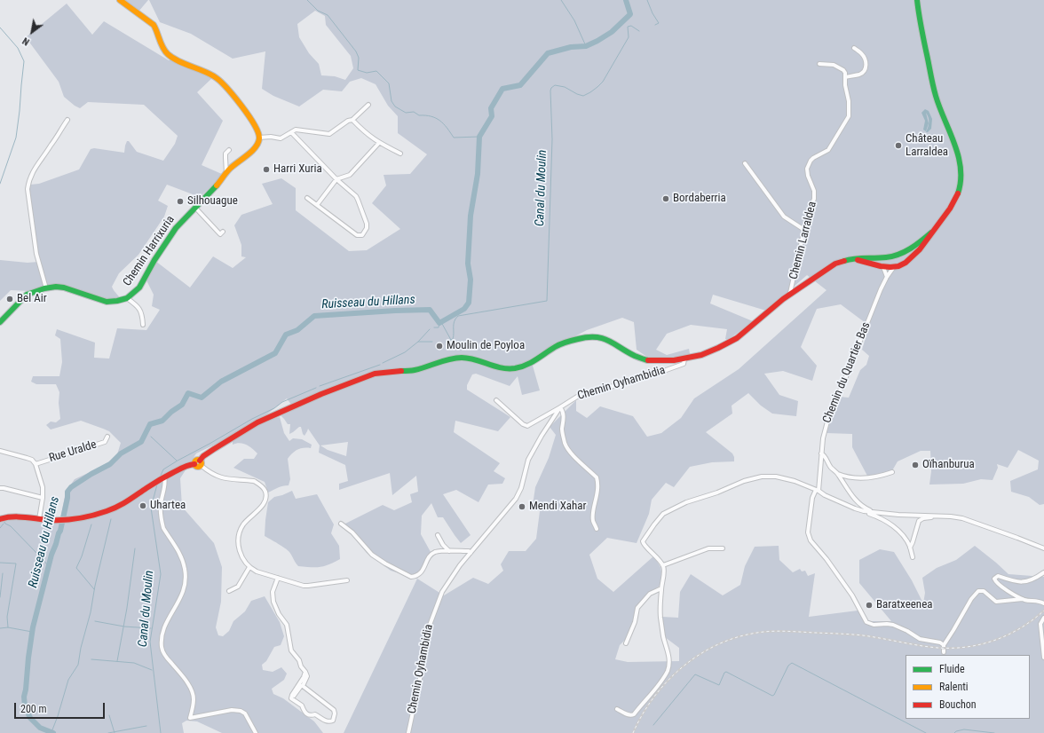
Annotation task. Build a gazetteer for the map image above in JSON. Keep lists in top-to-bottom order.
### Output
{
  "streets": {
    "street": [
      "Chemin Larraldea",
      "Chemin Harrixuria",
      "Chemin du Quartier Bas",
      "Chemin Oyhambidia",
      "Rue Uralde"
    ]
  },
  "water": ["Canal du Moulin", "Ruisseau du Hillans"],
  "places": [
    "Château Larraldea",
    "Harri Xuria",
    "Bordaberria",
    "Silhouague",
    "Bel Air",
    "Moulin de Poyloa",
    "Oïhanburua",
    "Uhartea",
    "Mendi Xahar",
    "Baratxeenea"
  ],
  "legend": ["Fluide", "Ralenti", "Bouchon"],
  "scale_bar": "200 m",
  "north": "bottom left"
}
